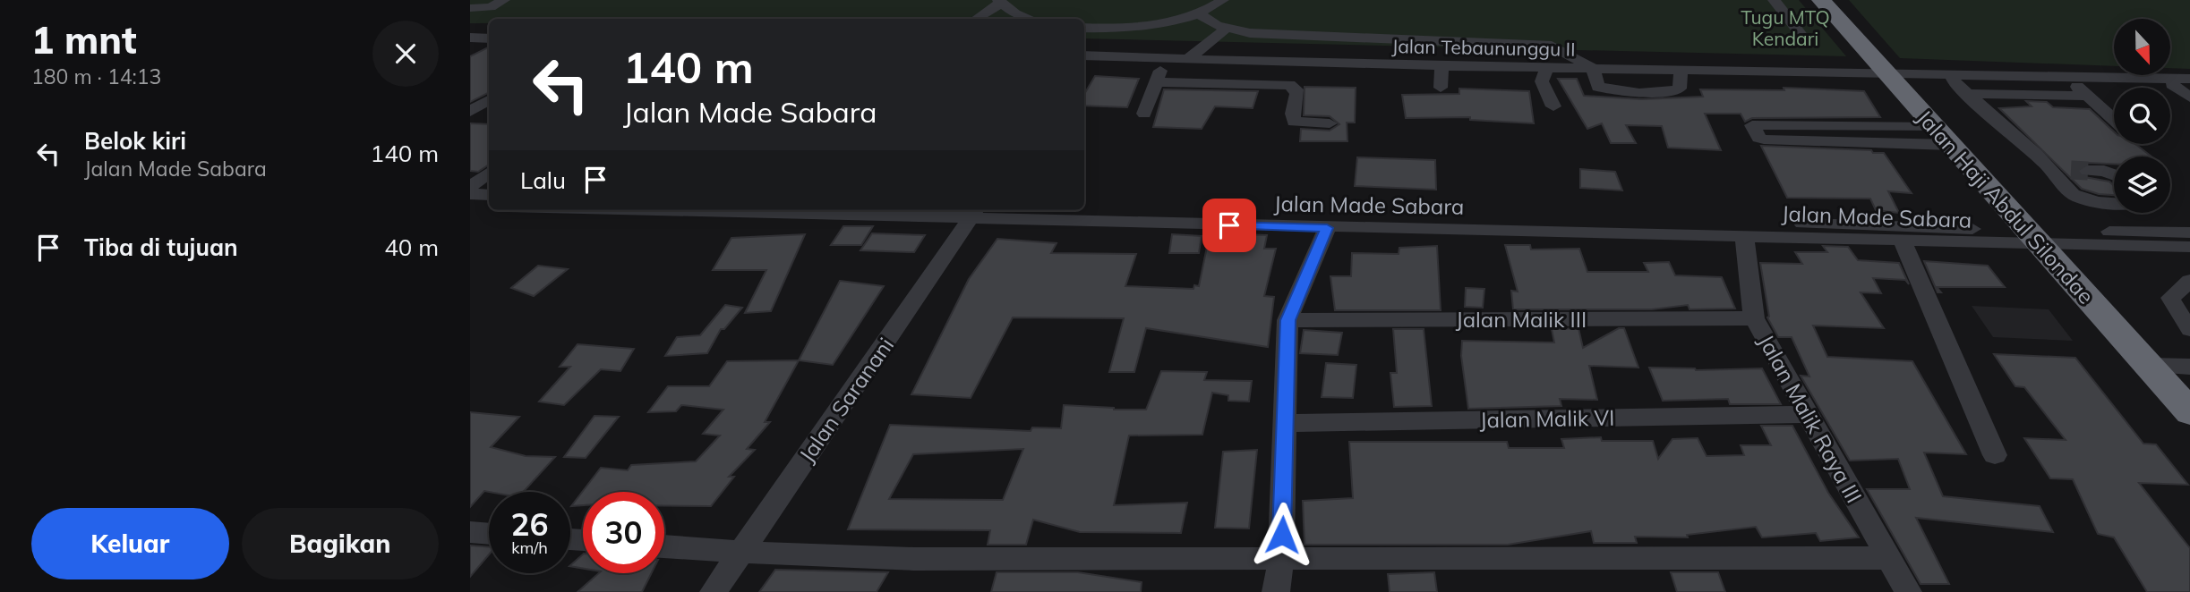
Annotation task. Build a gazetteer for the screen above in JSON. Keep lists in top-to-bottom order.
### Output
{
  "streets": {
    "highway": ["Jalan Haji Abdul Silondae"],
    "street": [
      "Jalan Tebaununggu II",
      "Jalan Made Sabara",
      "Jalan Malik III",
      "Jalan Saranani",
      "Jalan Malik VI",
      "Jalan Malik Raya III"
    ]
  },
  "crossings": [
    ["Jalan Made Sabara", "Jalan Haji Abdul Silondae"],
    ["Jalan Made Sabara", "Jalan Saranani"],
    ["Jalan Made Sabara", "Jalan Malik Raya III"],
    ["Jalan Malik III", "Jalan Malik Raya III"],
    ["Jalan Malik VI", "Jalan Malik Raya III"]
  ],
  "parks": ["Tugu MTQ Kendari"],
  "north": "bottom",
  "page": {
    "heading": ["1 mnt", "180 m · 14:13"],
    "turn": ["140 m", "Jalan Made Sabara"],
    "list": [
      {
        "name": "Belok kiri",
        "note": "Jalan Made Sabara",
        "value": "140 m"
      },
      {
        "name": "Tiba di tujuan",
        "value": "40 m"
      }
    ],
    "then": "Lalu",
    "speed": "26 km/h",
    "limit": "30",
    "buttons": ["Keluar", "Bagikan"]
  }
}
